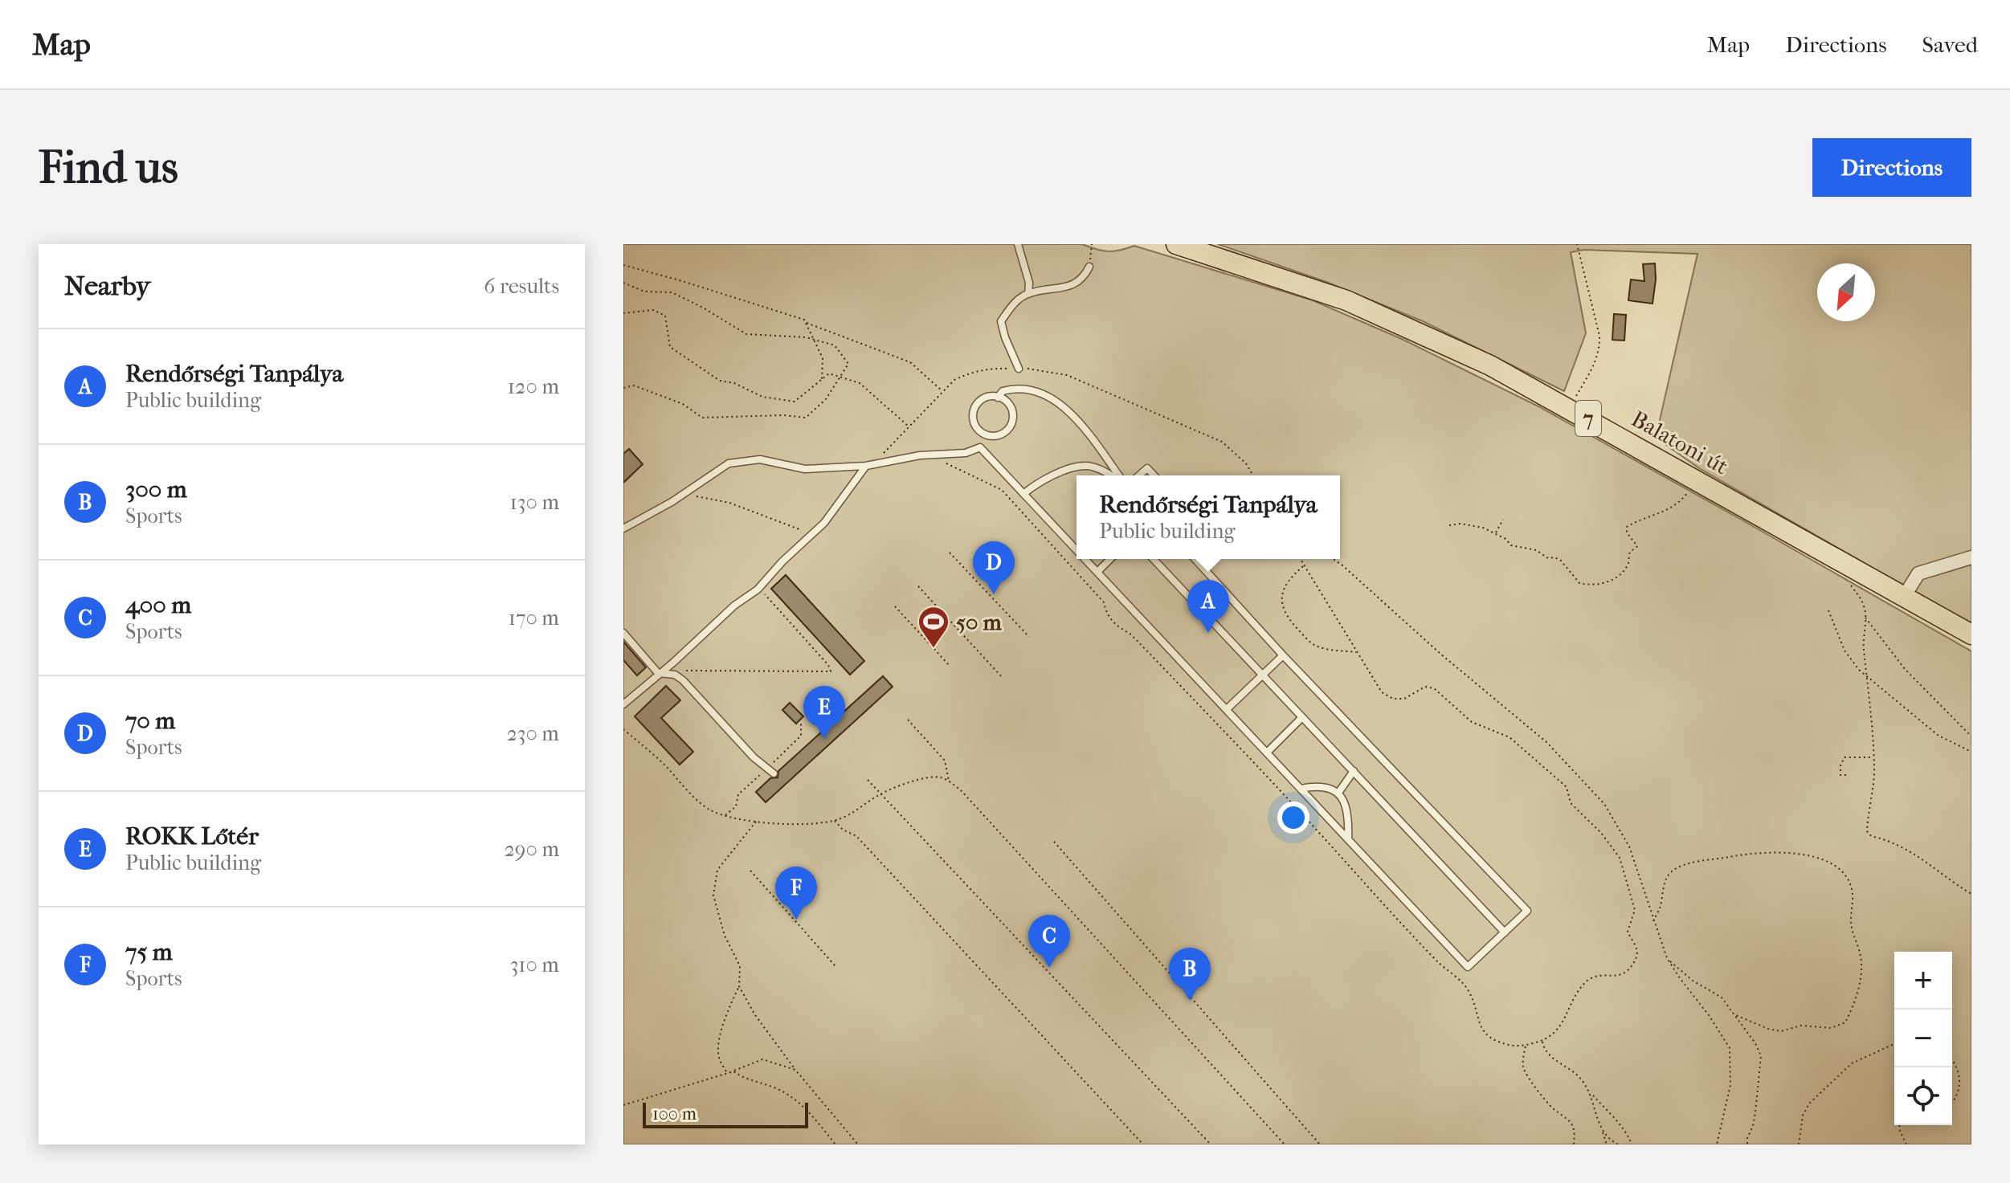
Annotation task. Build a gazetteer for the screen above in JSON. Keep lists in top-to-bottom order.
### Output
{
  "streets": {
    "main road": ["7", "Balatoni út"]
  },
  "places": {
    "sports": ["50 m"]
  },
  "scale_bar": "100 m",
  "north": "bottom left",
  "page": {
    "header": "Map",
    "nav": ["Map", "Directions", "Saved"],
    "buttons": "Directions",
    "title": "Find us",
    "heading": ["Nearby", "6 results"],
    "list": [
      {
        "mark": "A",
        "name": "Rendőrségi Tanpálya",
        "note": "Public building",
        "value": "120 m"
      },
      {
        "mark": "B",
        "name": "300 m",
        "note": "Sports",
        "value": "130 m"
      },
      {
        "mark": "C",
        "name": "400 m",
        "note": "Sports",
        "value": "170 m"
      },
      {
        "mark": "D",
        "name": "70 m",
        "note": "Sports",
        "value": "230 m"
      },
      {
        "mark": "E",
        "name": "ROKK Lőtér",
        "note": "Public building",
        "value": "290 m"
      },
      {
        "mark": "F",
        "name": "75 m",
        "note": "Sports",
        "value": "310 m"
      }
    ],
    "popup": ["Rendőrségi Tanpálya", "Public building"],
    "pins": [
      "D",
      "A",
      "E",
      "F",
      "C",
      "B"
    ],
    "map_buttons": ["+", "−"],
    "scale": "100 m"
  }
}
